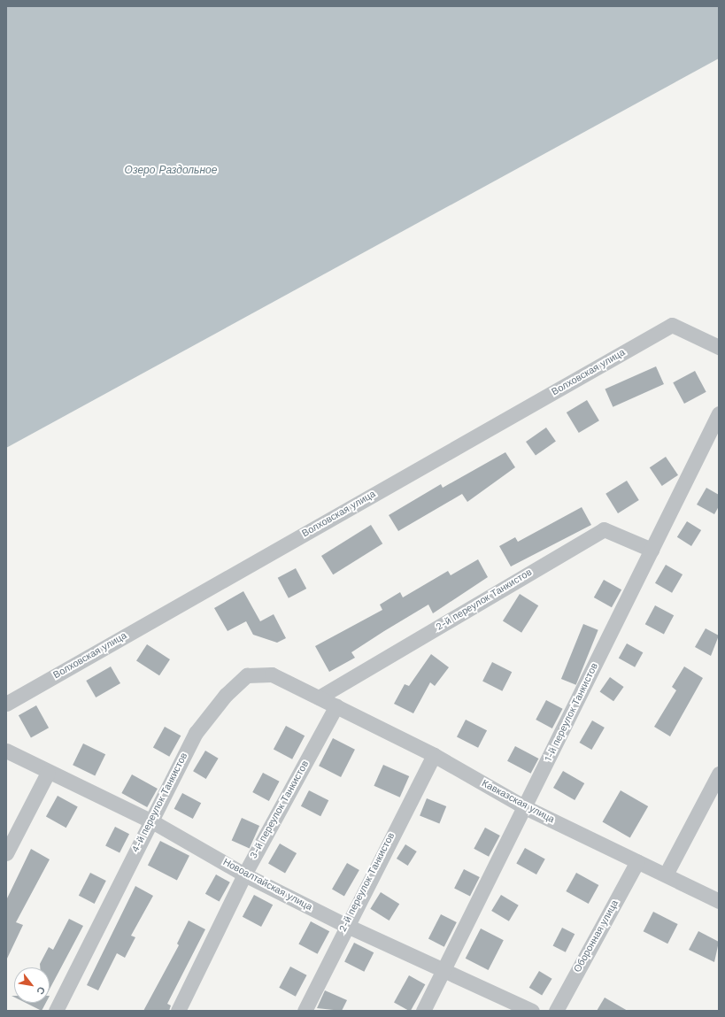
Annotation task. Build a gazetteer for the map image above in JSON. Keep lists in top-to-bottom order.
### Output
{
  "streets": {
    "street": [
      "Волховская улица",
      "2-й переулок Танкистов",
      "1-й переулок Танкистов",
      "Кавказская улица",
      "4-й переулок Танкистов",
      "3-й переулок Танкистов",
      "Новоалтайская улица",
      "Оборонная улица"
    ]
  },
  "crossings": [
    ["2-й переулок Танкистов", "1-й переулок Танкистов"],
    ["2-й переулок Танкистов", "Кавказская улица"],
    ["2-й переулок Танкистов", "4-й переулок Танкистов"],
    ["2-й переулок Танкистов", "Новоалтайская улица"],
    ["1-й переулок Танкистов", "Кавказская улица"],
    ["1-й переулок Танкистов", "Новоалтайская улица"],
    ["Кавказская улица", "4-й переулок Танкистов"],
    ["Кавказская улица", "3-й переулок Танкистов"],
    ["Кавказская улица", "Оборонная улица"],
    ["4-й переулок Танкистов", "Новоалтайская улица"],
    ["3-й переулок Танкистов", "Новоалтайская улица"]
  ],
  "water": ["Озеро Раздольное"],
  "north": "bottom right"
}
